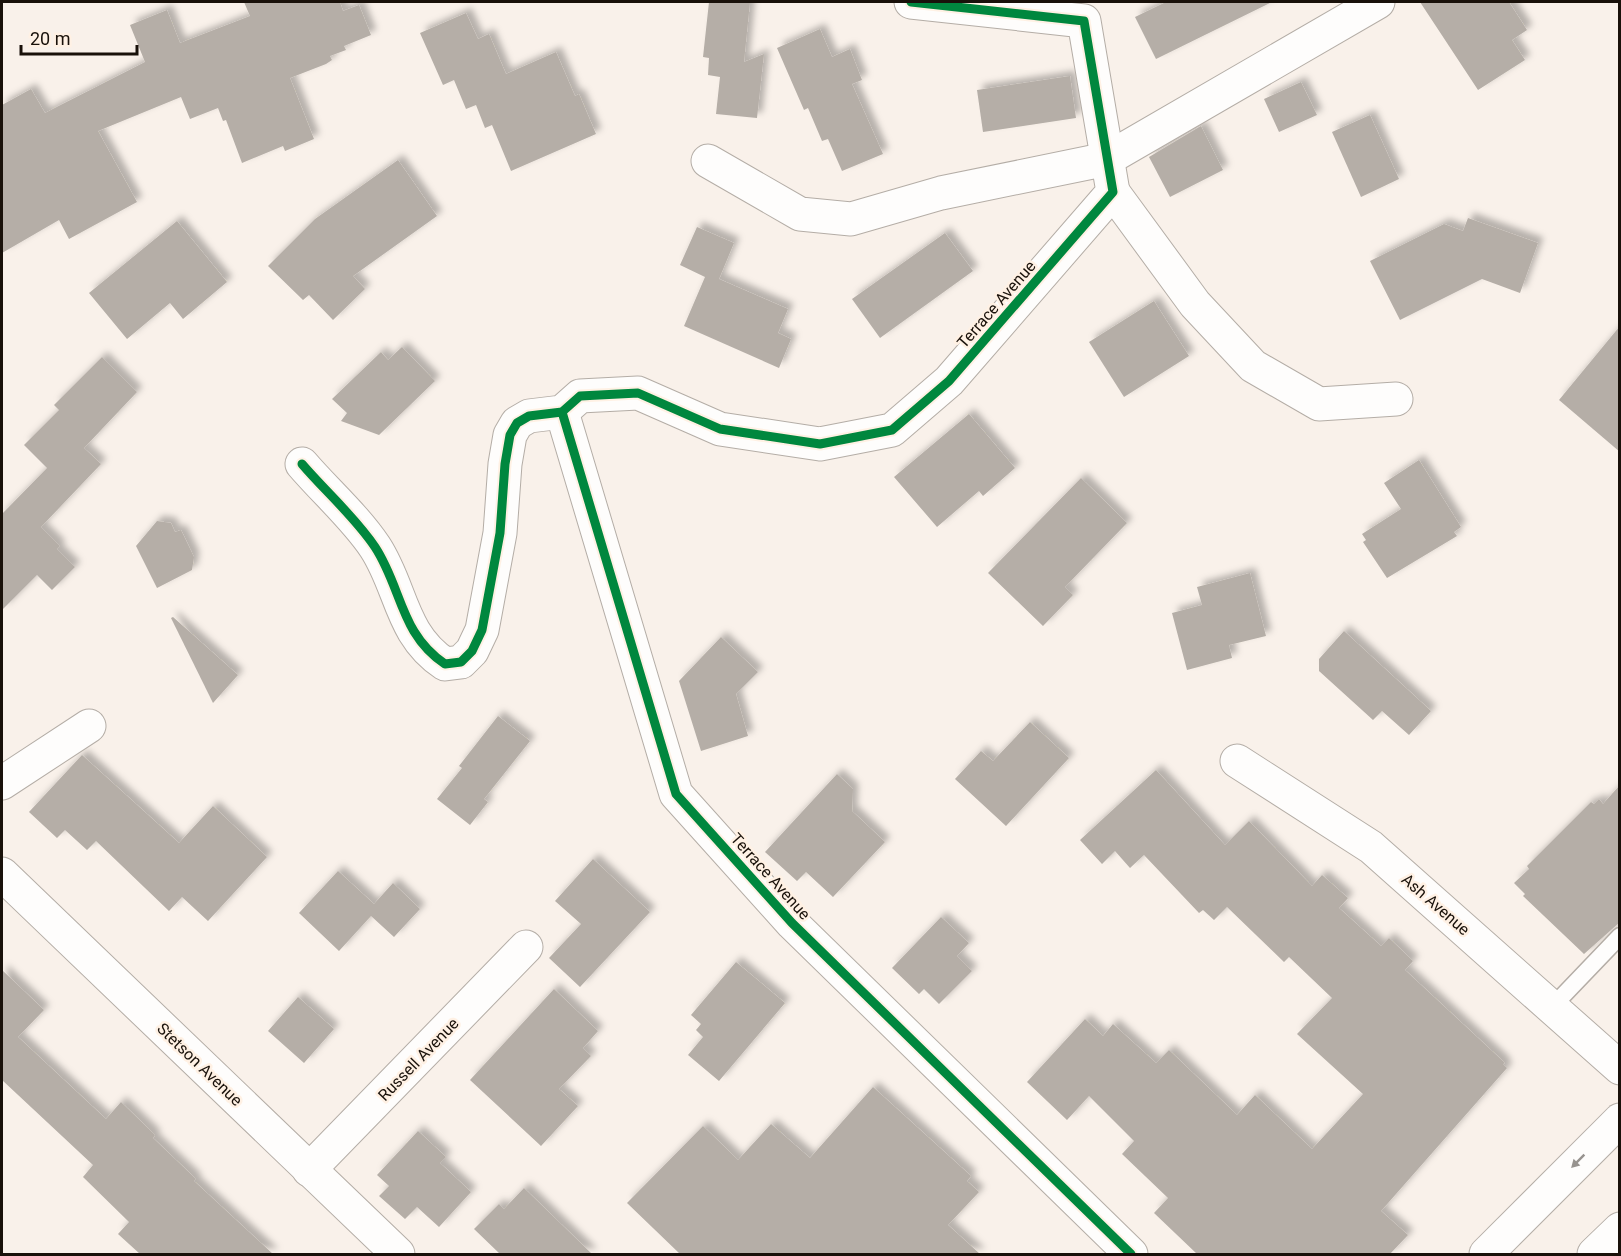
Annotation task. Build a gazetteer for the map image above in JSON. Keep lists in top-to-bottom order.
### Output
{
  "streets": {
    "street": [
      "Terrace Avenue",
      "Ash Avenue",
      "Russell Avenue",
      "Stetson Avenue"
    ]
  },
  "crossings": [
    ["Russell Avenue", "Stetson Avenue"]
  ],
  "scale_bar": "20 m"
}
